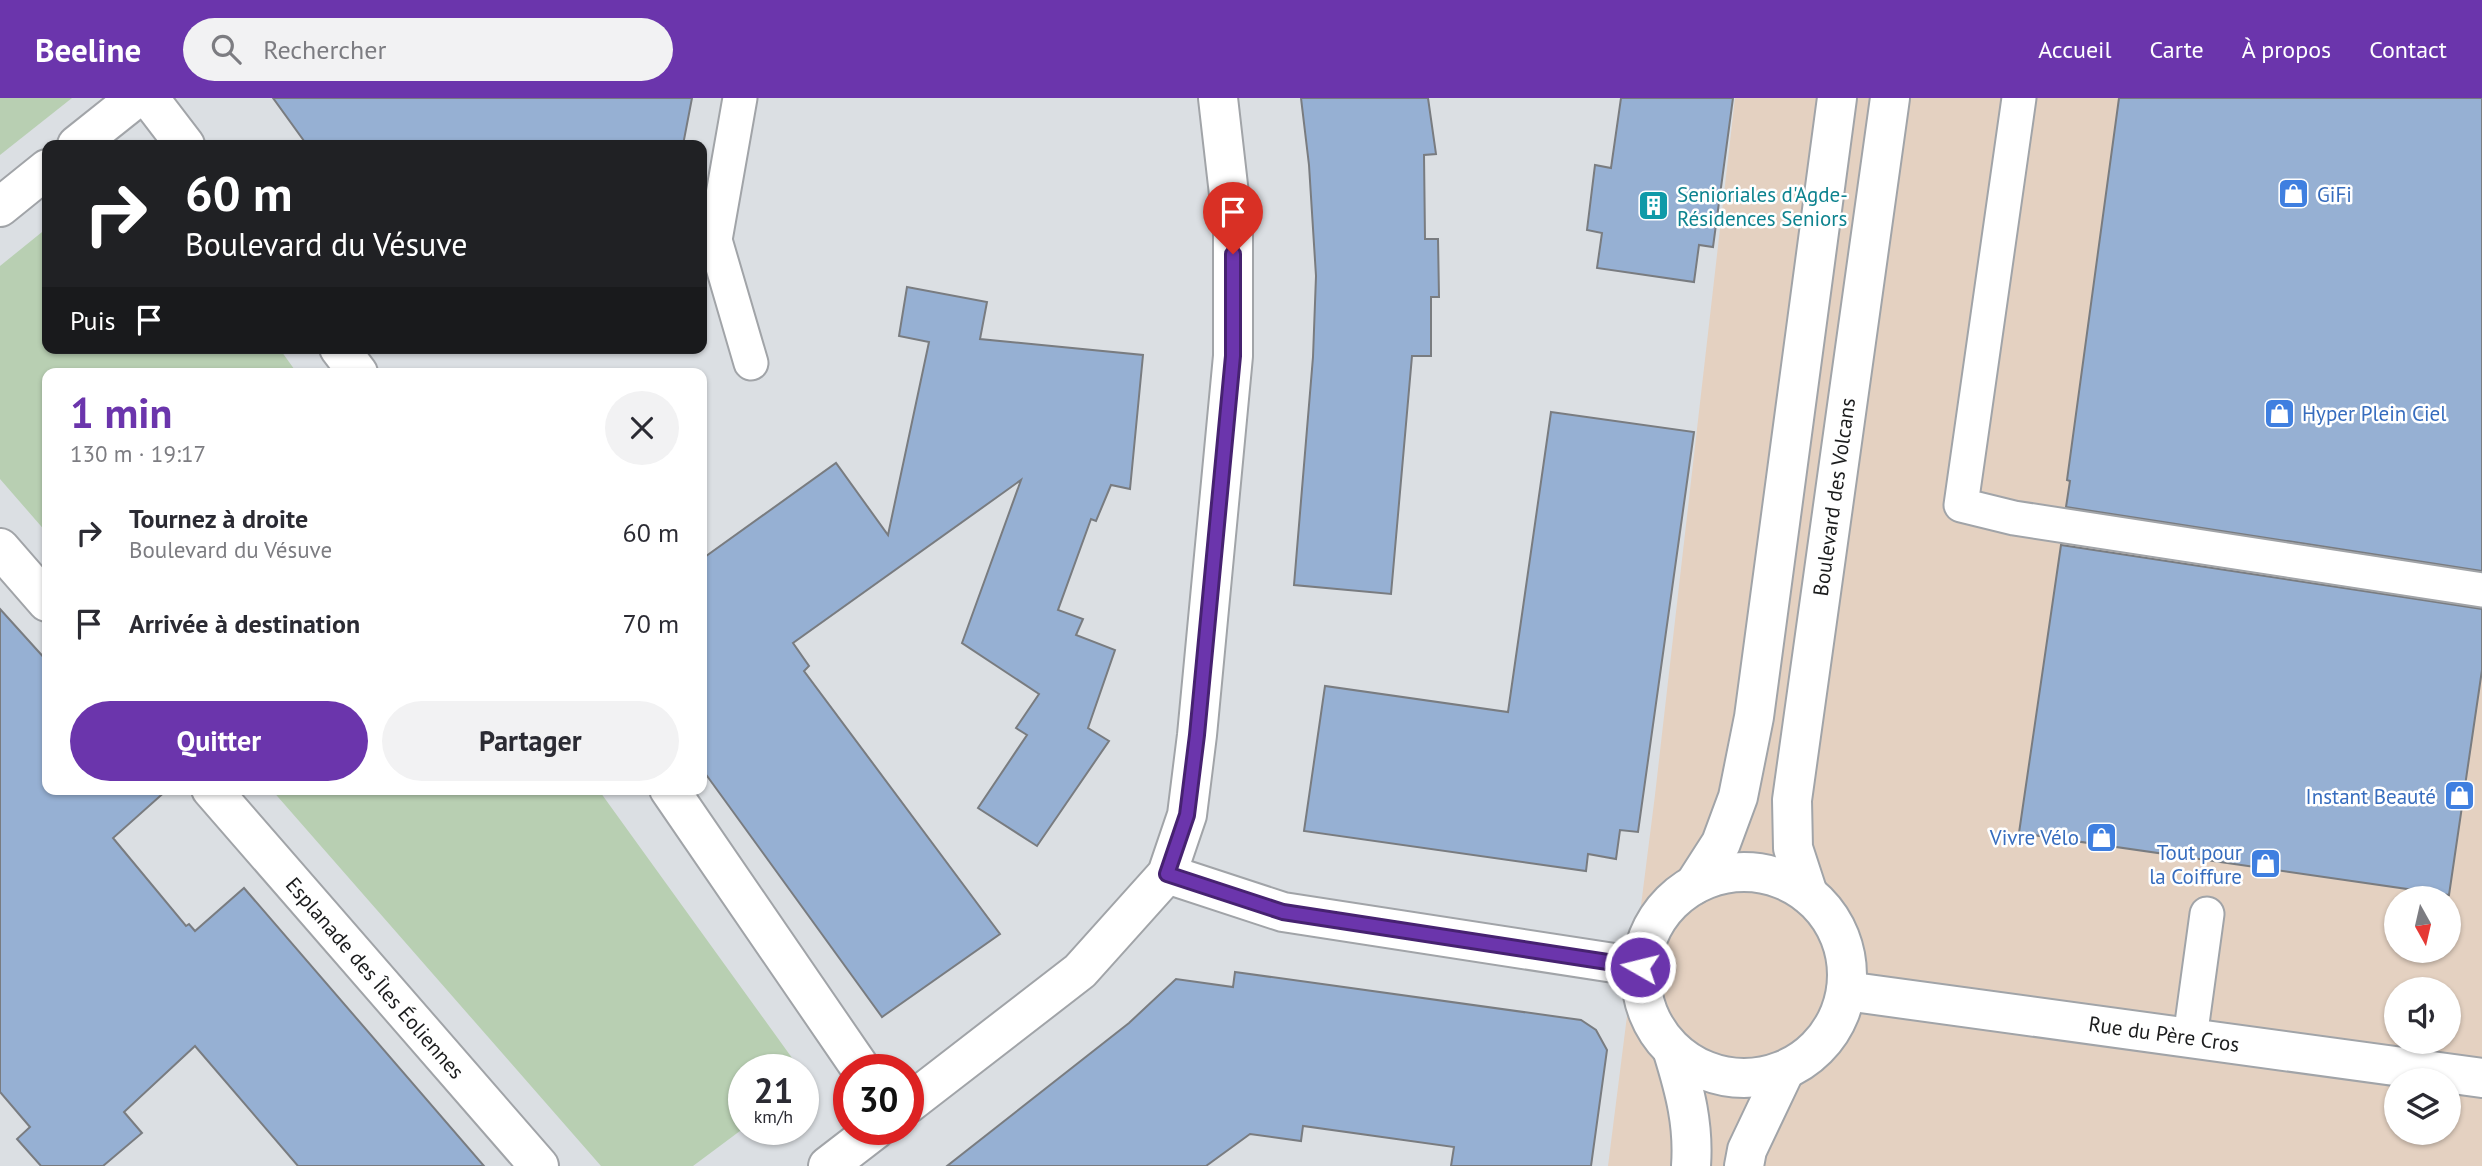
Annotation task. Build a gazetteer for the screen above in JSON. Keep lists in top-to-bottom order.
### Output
{
  "streets": {
    "street": ["Boulevard des Volcans", "Esplanade des Îles Éoliennes", "Rue du Père Cros"]
  },
  "crossings": [
    ["Boulevard des Volcans", "Rue du Père Cros"]
  ],
  "places": {
    "shop": [
      "GiFi",
      "Hyper Plein Ciel",
      "Instant Beauté",
      "Vivre Vélo",
      "Tout pour la Coiffure"
    ],
    "building": ["Senioriales d'Agde- Résidences Seniors"]
  },
  "north": "bottom",
  "page": {
    "header": "Beeline",
    "search": "Rechercher",
    "nav": [
      "Accueil",
      "Carte",
      "À propos",
      "Contact"
    ],
    "turn": ["60 m", "Boulevard du Vésuve"],
    "then": "Puis",
    "heading": ["1 min", "130 m · 19:17"],
    "list": [
      {
        "name": "Tournez à droite",
        "note": "Boulevard du Vésuve",
        "value": "60 m"
      },
      {
        "name": "Arrivée à destination",
        "value": "70 m"
      }
    ],
    "buttons": ["Quitter", "Partager"],
    "speed": "21 km/h",
    "limit": "30"
  }
}
